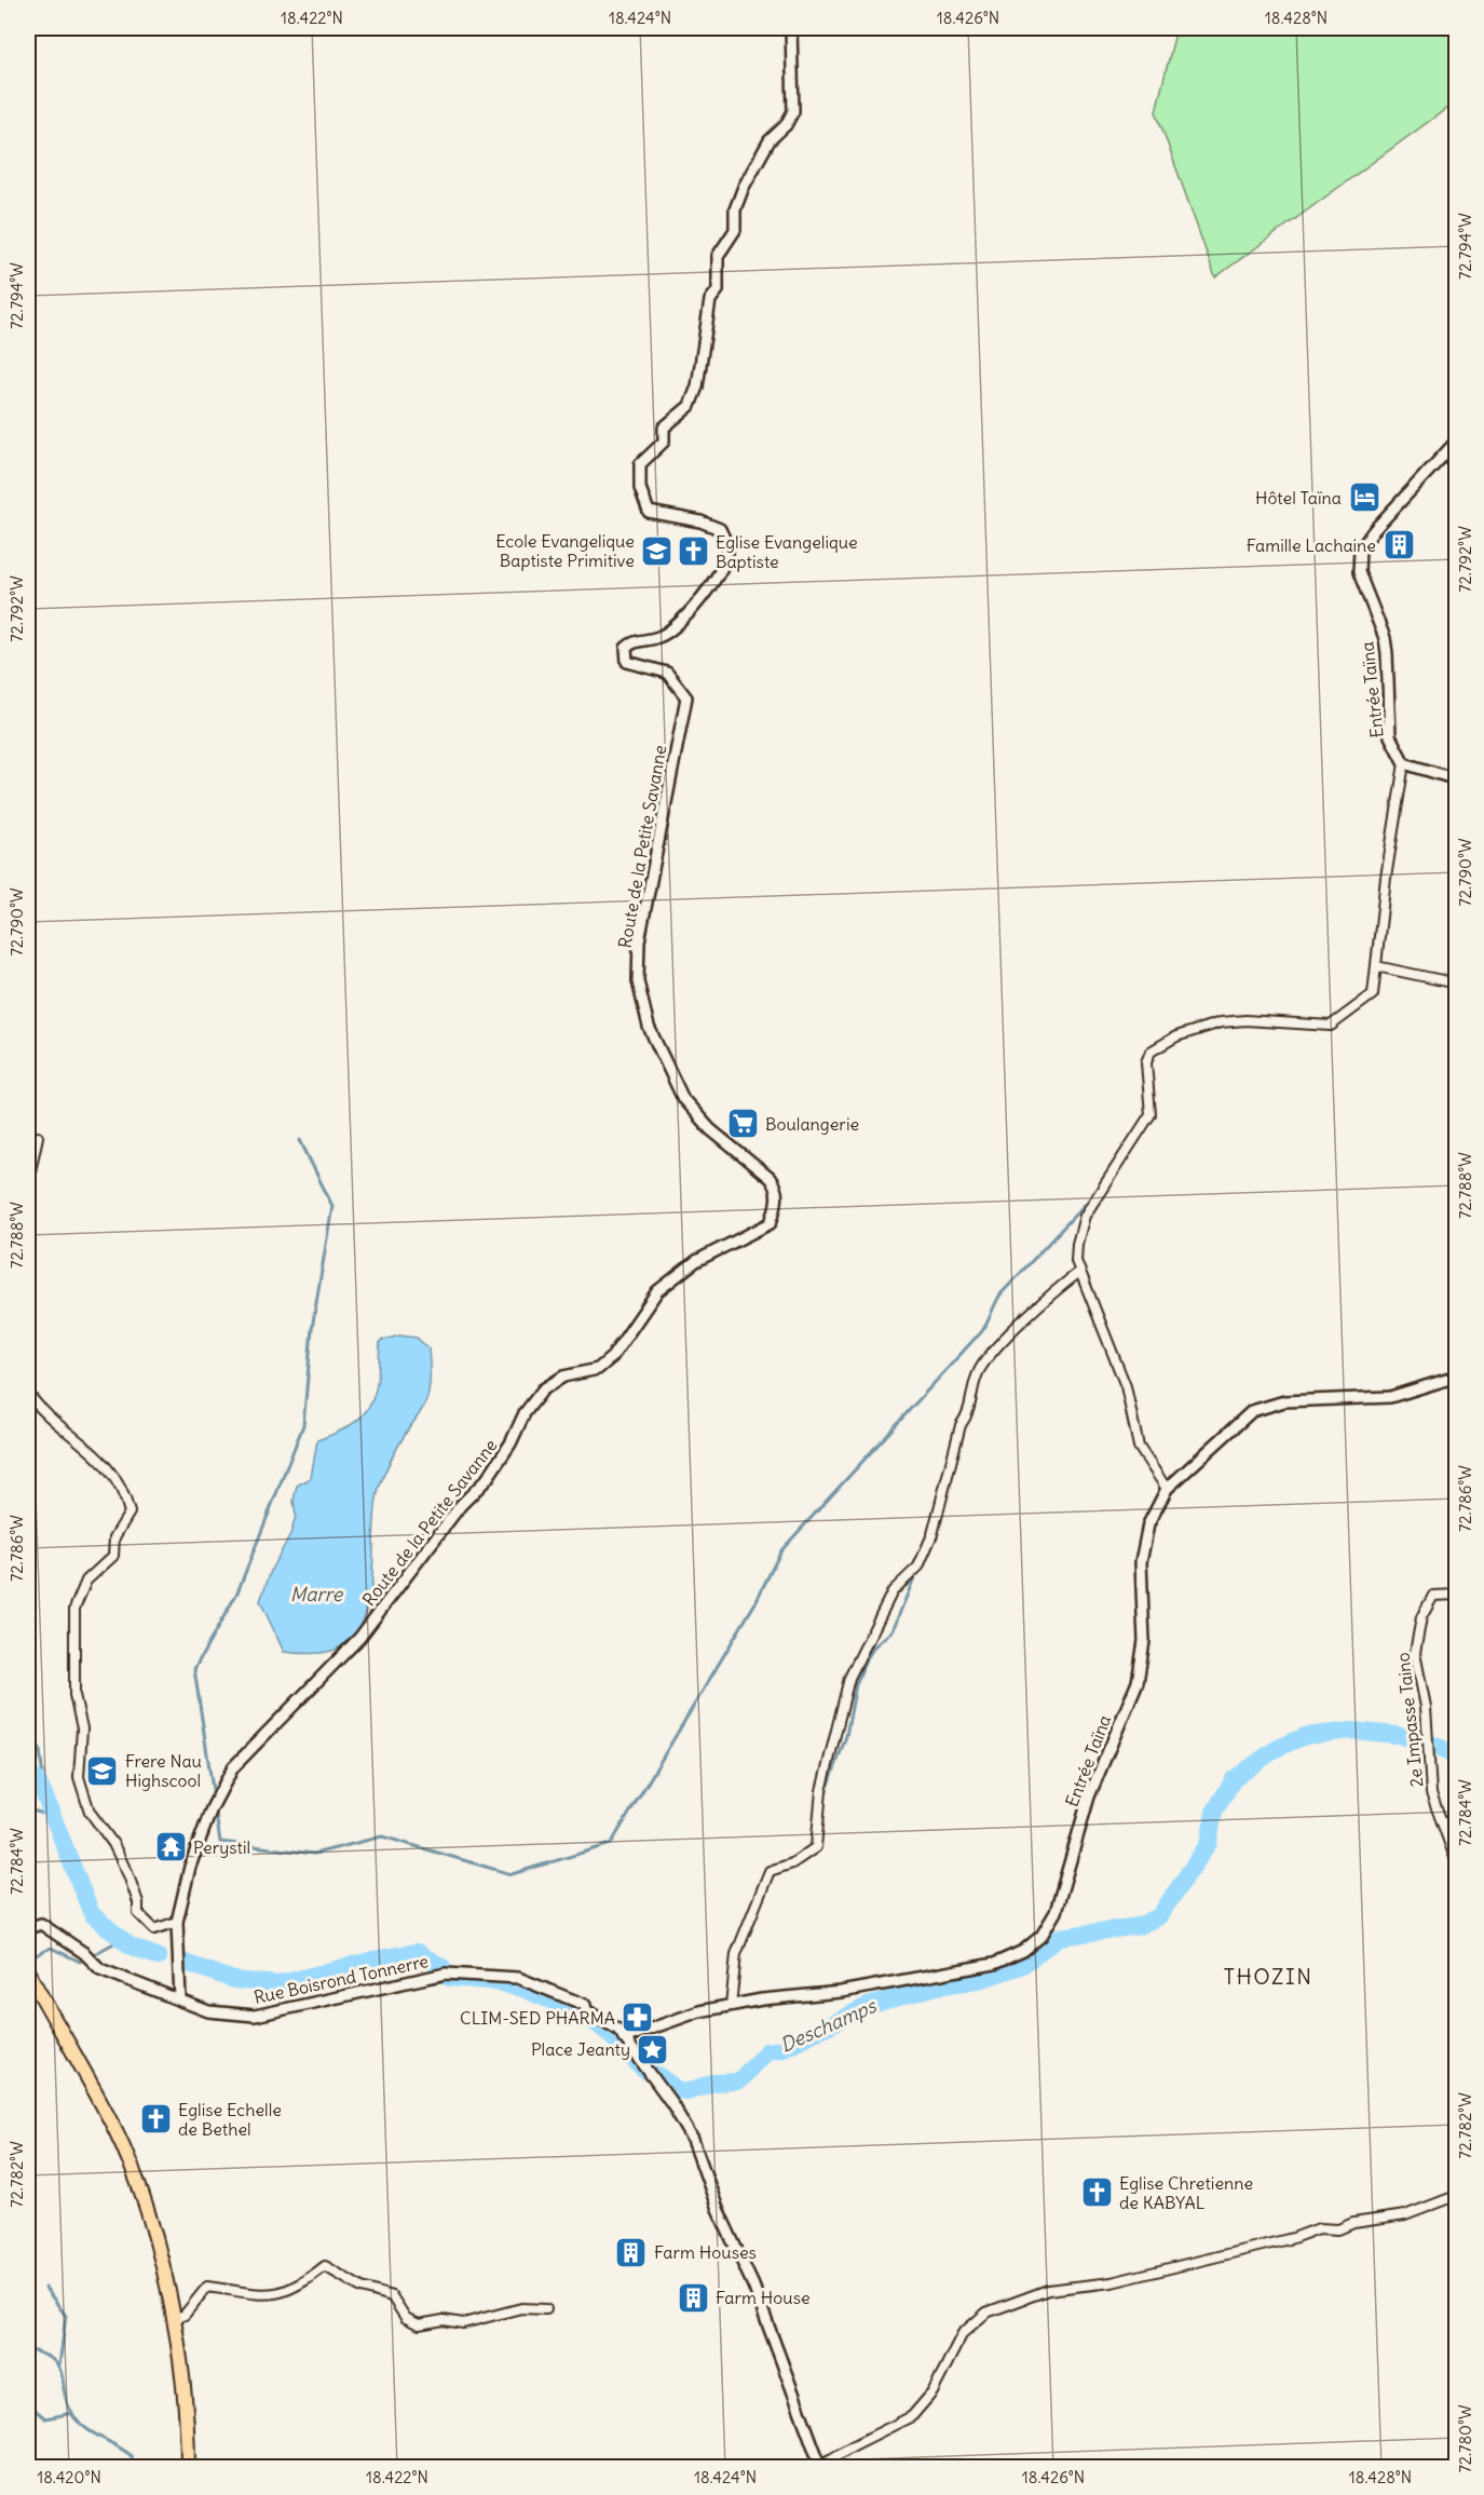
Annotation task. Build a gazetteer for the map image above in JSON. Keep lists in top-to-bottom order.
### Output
{
  "streets": {
    "street": [
      "Entrée Taïna",
      "Route de la Petite Savanne",
      "2e Impasse Taino",
      "Rue Boisrond Tonnerre"
    ]
  },
  "crossings": [
    ["Entrée Taïna", "Rue Boisrond Tonnerre"],
    ["Route de la Petite Savanne", "Rue Boisrond Tonnerre"]
  ],
  "districts": ["THOZIN"],
  "water": ["Marre", "Deschamps"],
  "places": {
    "hotel": ["Hôtel Taïna"],
    "building": ["Famille Lachaine", "Farm Houses", "Farm House"],
    "school or university": ["Ecole Evangelique Baptiste Primitive", "Frere Nau Highscool"],
    "church": ["Eglise Evangelique Baptiste", "Eglise Echelle de Bethel", "Eglise Chretienne de KABYAL"],
    "supermarket": ["Boulangerie"],
    "temple": ["Perystil"],
    "pharmacy": ["CLIM-SED PHARMA"],
    "place": ["Place Jeanty"]
  },
  "coordinates": [
    "18.422°N",
    "18.424°N",
    "18.426°N",
    "18.428°N",
    "72.794°W",
    "72.792°W",
    "72.790°W",
    "72.788°W",
    "72.786°W",
    "72.784°W",
    "72.782°W",
    "72.780°W",
    "18.420°N"
  ]
}
